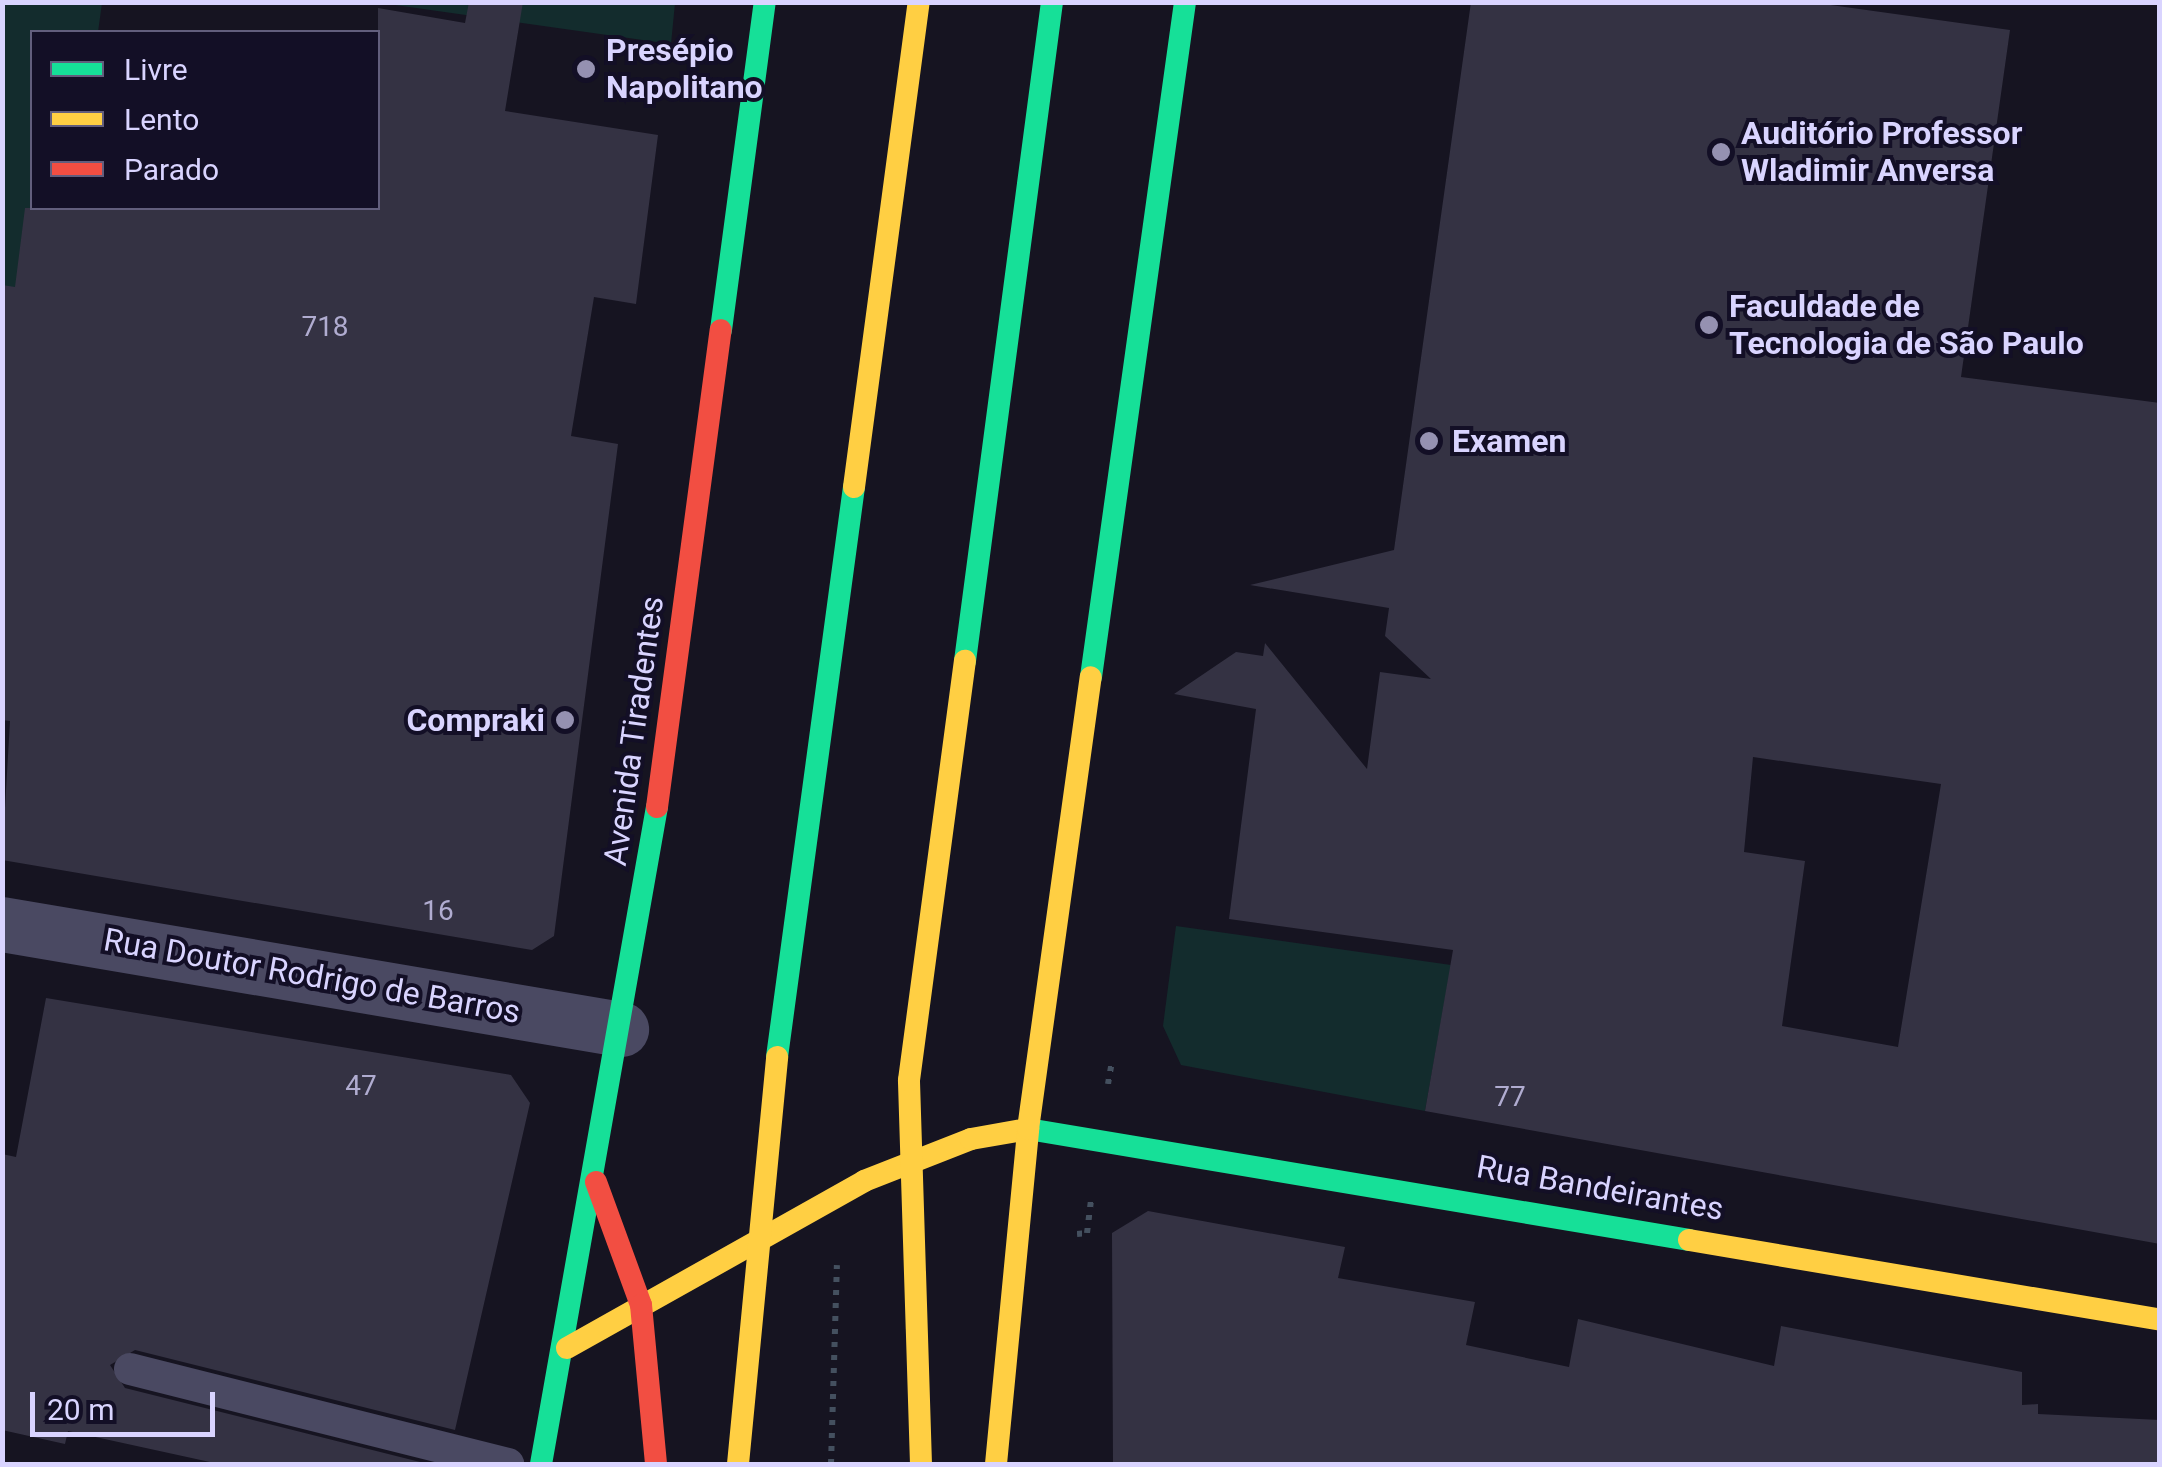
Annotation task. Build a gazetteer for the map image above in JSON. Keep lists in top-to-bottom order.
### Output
{
  "streets": {
    "main road": ["Avenida Tiradentes", "Rua Bandeirantes"],
    "street": ["Rua Doutor Rodrigo de Barros"]
  },
  "crossings": [
    ["Avenida Tiradentes", "Rua Doutor Rodrigo de Barros"]
  ],
  "places": [
    "Presépio Napolitano",
    "Auditório Professor Wladimir Anversa",
    "Faculdade de Tecnologia de São Paulo",
    "Examen",
    "Compraki"
  ],
  "house_numbers": [
    "718",
    "16",
    "47",
    "77"
  ],
  "legend": ["Livre", "Lento", "Parado"],
  "scale_bar": "20 m"
}
